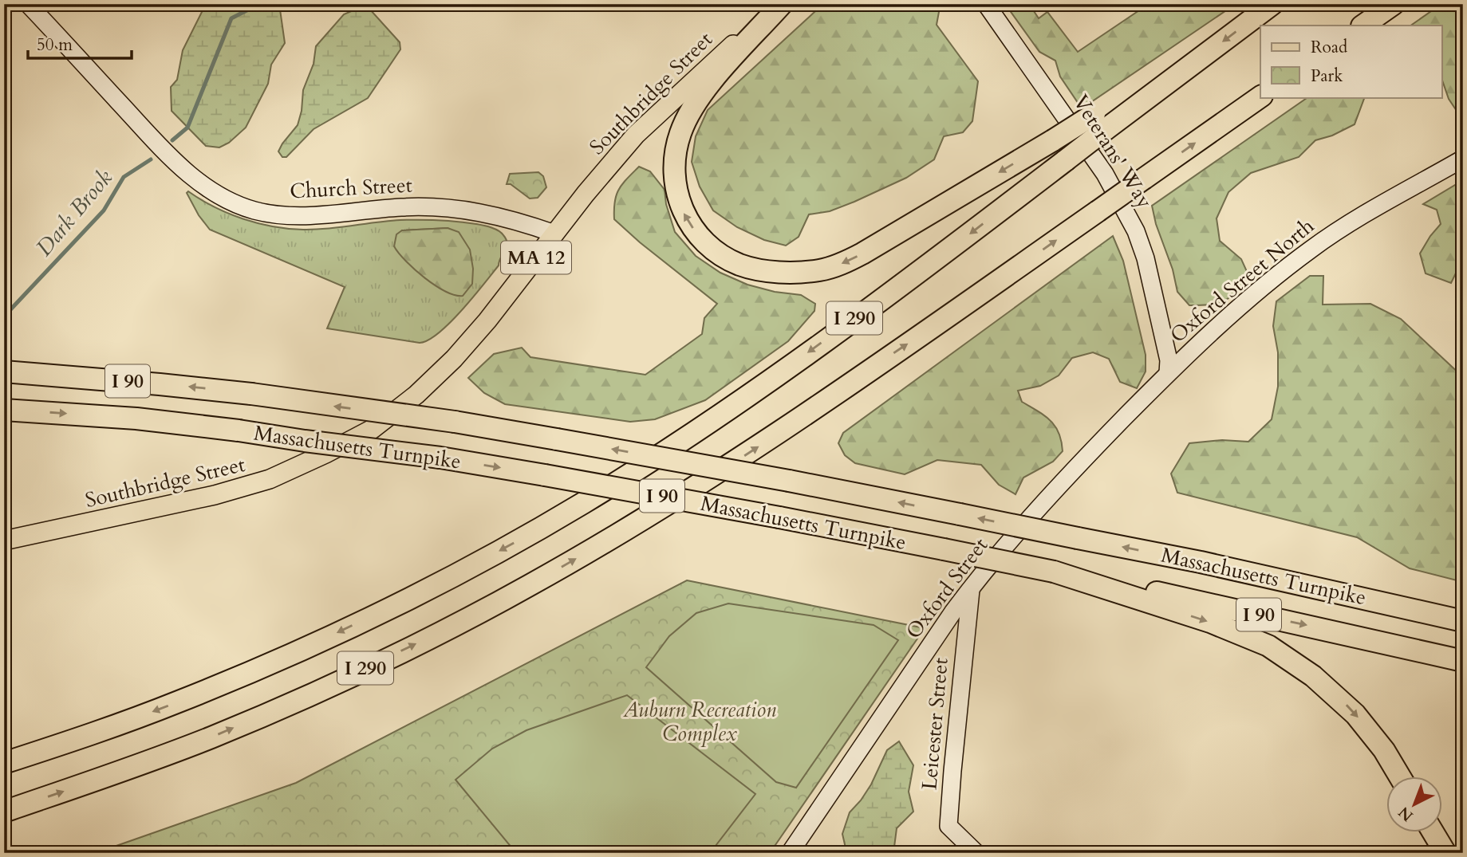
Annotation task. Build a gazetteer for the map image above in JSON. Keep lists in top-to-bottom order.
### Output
{
  "streets": {
    "highway": ["I 290", "I 90", "Massachusetts Turnpike"],
    "main road": [
      "Southbridge Street",
      "Veterans' Way",
      "Church Street",
      "MA 12",
      "Oxford Street North",
      "Oxford Street",
      "Leicester Street"
    ]
  },
  "crossings": [
    ["Southbridge Street", "Church Street"],
    ["Veterans' Way", "Oxford Street North"],
    ["Veterans' Way", "Oxford Street"],
    ["Oxford Street North", "Oxford Street"],
    ["Oxford Street", "Leicester Street"]
  ],
  "water": ["Dark Brook"],
  "parks": ["Auburn Recreation Complex"],
  "legend": ["Road", "Park"],
  "scale_bar": "50 m",
  "north": "bottom left"
}
